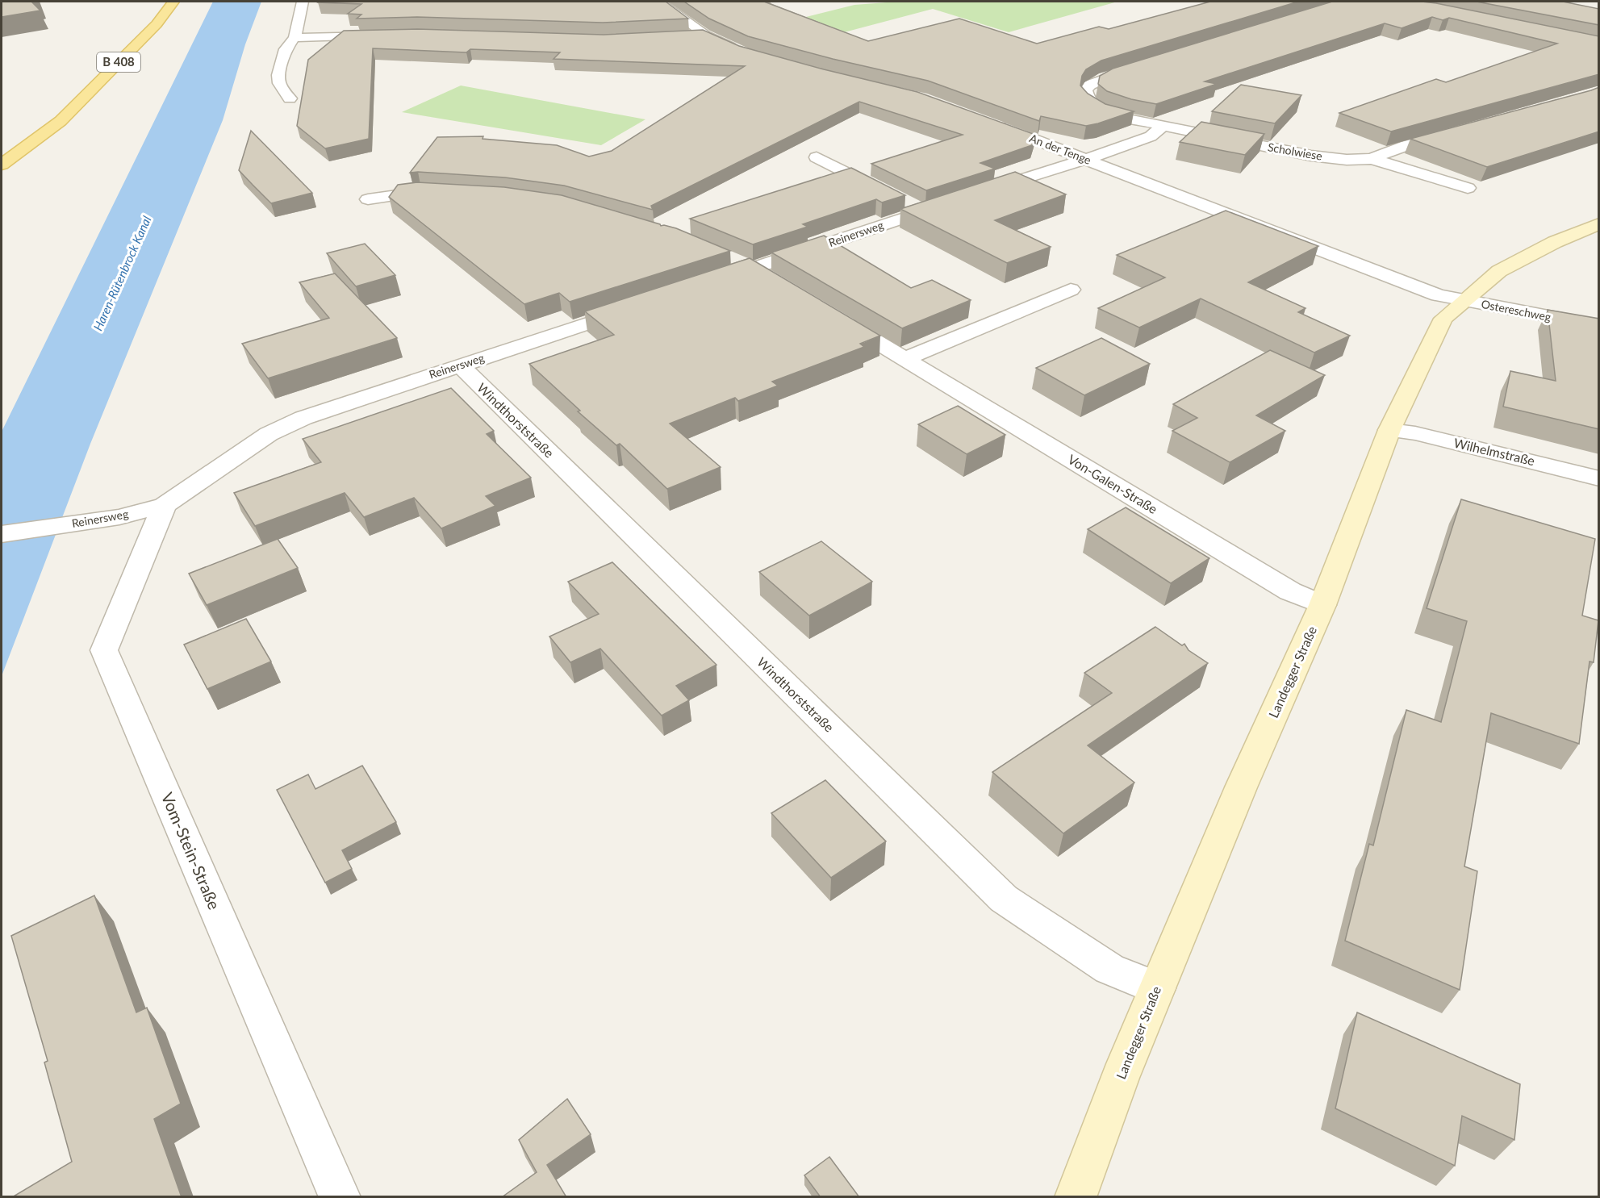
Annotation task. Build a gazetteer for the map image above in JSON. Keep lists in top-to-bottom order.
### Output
{
  "streets": {
    "main road": ["B 408", "Landegger Straße"],
    "street": [
      "An der Tenge",
      "Scholwiese",
      "Reinersweg",
      "Ostereschweg",
      "Windthorststraße",
      "Wilhelmstraße",
      "Von-Galen-Straße",
      "Vom-Stein-Straße"
    ]
  },
  "crossings": [
    ["An der Tenge", "Ostereschweg"],
    ["An der Tenge", "Landegger Straße"],
    ["Reinersweg", "Windthorststraße"],
    ["Reinersweg", "Vom-Stein-Straße"],
    ["Ostereschweg", "Landegger Straße"],
    ["Windthorststraße", "Landegger Straße"],
    ["Wilhelmstraße", "Landegger Straße"],
    ["Von-Galen-Straße", "Landegger Straße"]
  ],
  "water": ["Haren-Rütenbrock Kanal"]
}
